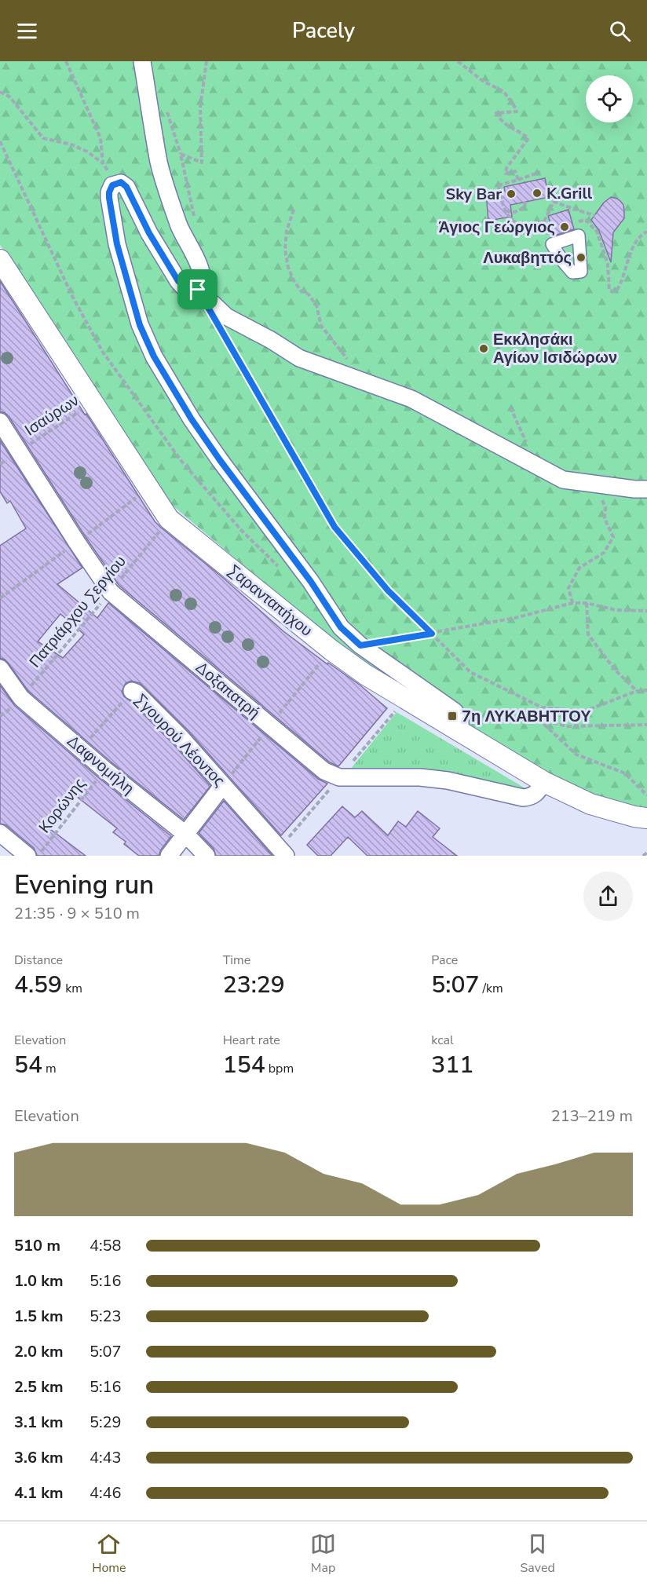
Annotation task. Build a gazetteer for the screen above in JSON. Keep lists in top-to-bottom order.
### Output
{
  "streets": {
    "street": [
      "Σαρανταπήχου",
      "Δοξαπατρή",
      "Σγουρού Λέοντος",
      "Δαφνομήλη"
    ],
    "path": ["Ισαύρων", "Πατριάρχου Σεργίου", "Κορώνης"]
  },
  "crossings": [
    ["Ισαύρων", "Σαρανταπήχου"],
    ["Ισαύρων", "Δοξαπατρή"],
    ["Σαρανταπήχου", "Πατριάρχου Σεργίου"],
    ["Σαρανταπήχου", "Δοξαπατρή"],
    ["Πατριάρχου Σεργίου", "Δοξαπατρή"],
    ["Πατριάρχου Σεργίου", "Δαφνομήλη"],
    ["Σγουρού Λέοντος", "Δαφνομήλη"],
    ["Δαφνομήλη", "Κορώνης"]
  ],
  "places": {
    "other": [
      "K.Grill",
      "Sky Bar",
      "Άγιος Γεώργιος",
      "Λυκαβηττός",
      "Εκκλησάκι Αγίων Ισιδώρων"
    ],
    "transit": ["7η ΛΥΚΑΒΗΤΤΟΥ"]
  },
  "page": {
    "header": "Pacely",
    "heading": ["Evening run", "21:35 · 9 × 510 m"],
    "stats": [
      ["Distance", "4.59 km"],
      ["Time", "23:29"],
      ["Pace", "5:07 /km"],
      ["Elevation", "54 m"],
      ["Heart rate", "154 bpm"],
      ["kcal", "311"]
    ],
    "chart": ["Elevation", "213–219 m"],
    "list": [
      {
        "name": "510 m",
        "note": "4:58"
      },
      {
        "name": "1.0 km",
        "note": "5:16"
      },
      {
        "name": "1.5 km",
        "note": "5:23"
      },
      {
        "name": "2.0 km",
        "note": "5:07"
      },
      {
        "name": "2.5 km",
        "note": "5:16"
      },
      {
        "name": "3.1 km",
        "note": "5:29"
      },
      {
        "name": "3.6 km",
        "note": "4:43"
      },
      {
        "name": "4.1 km",
        "note": "4:46"
      }
    ],
    "tabs": ["Home", "Map", "Saved"]
  }
}
